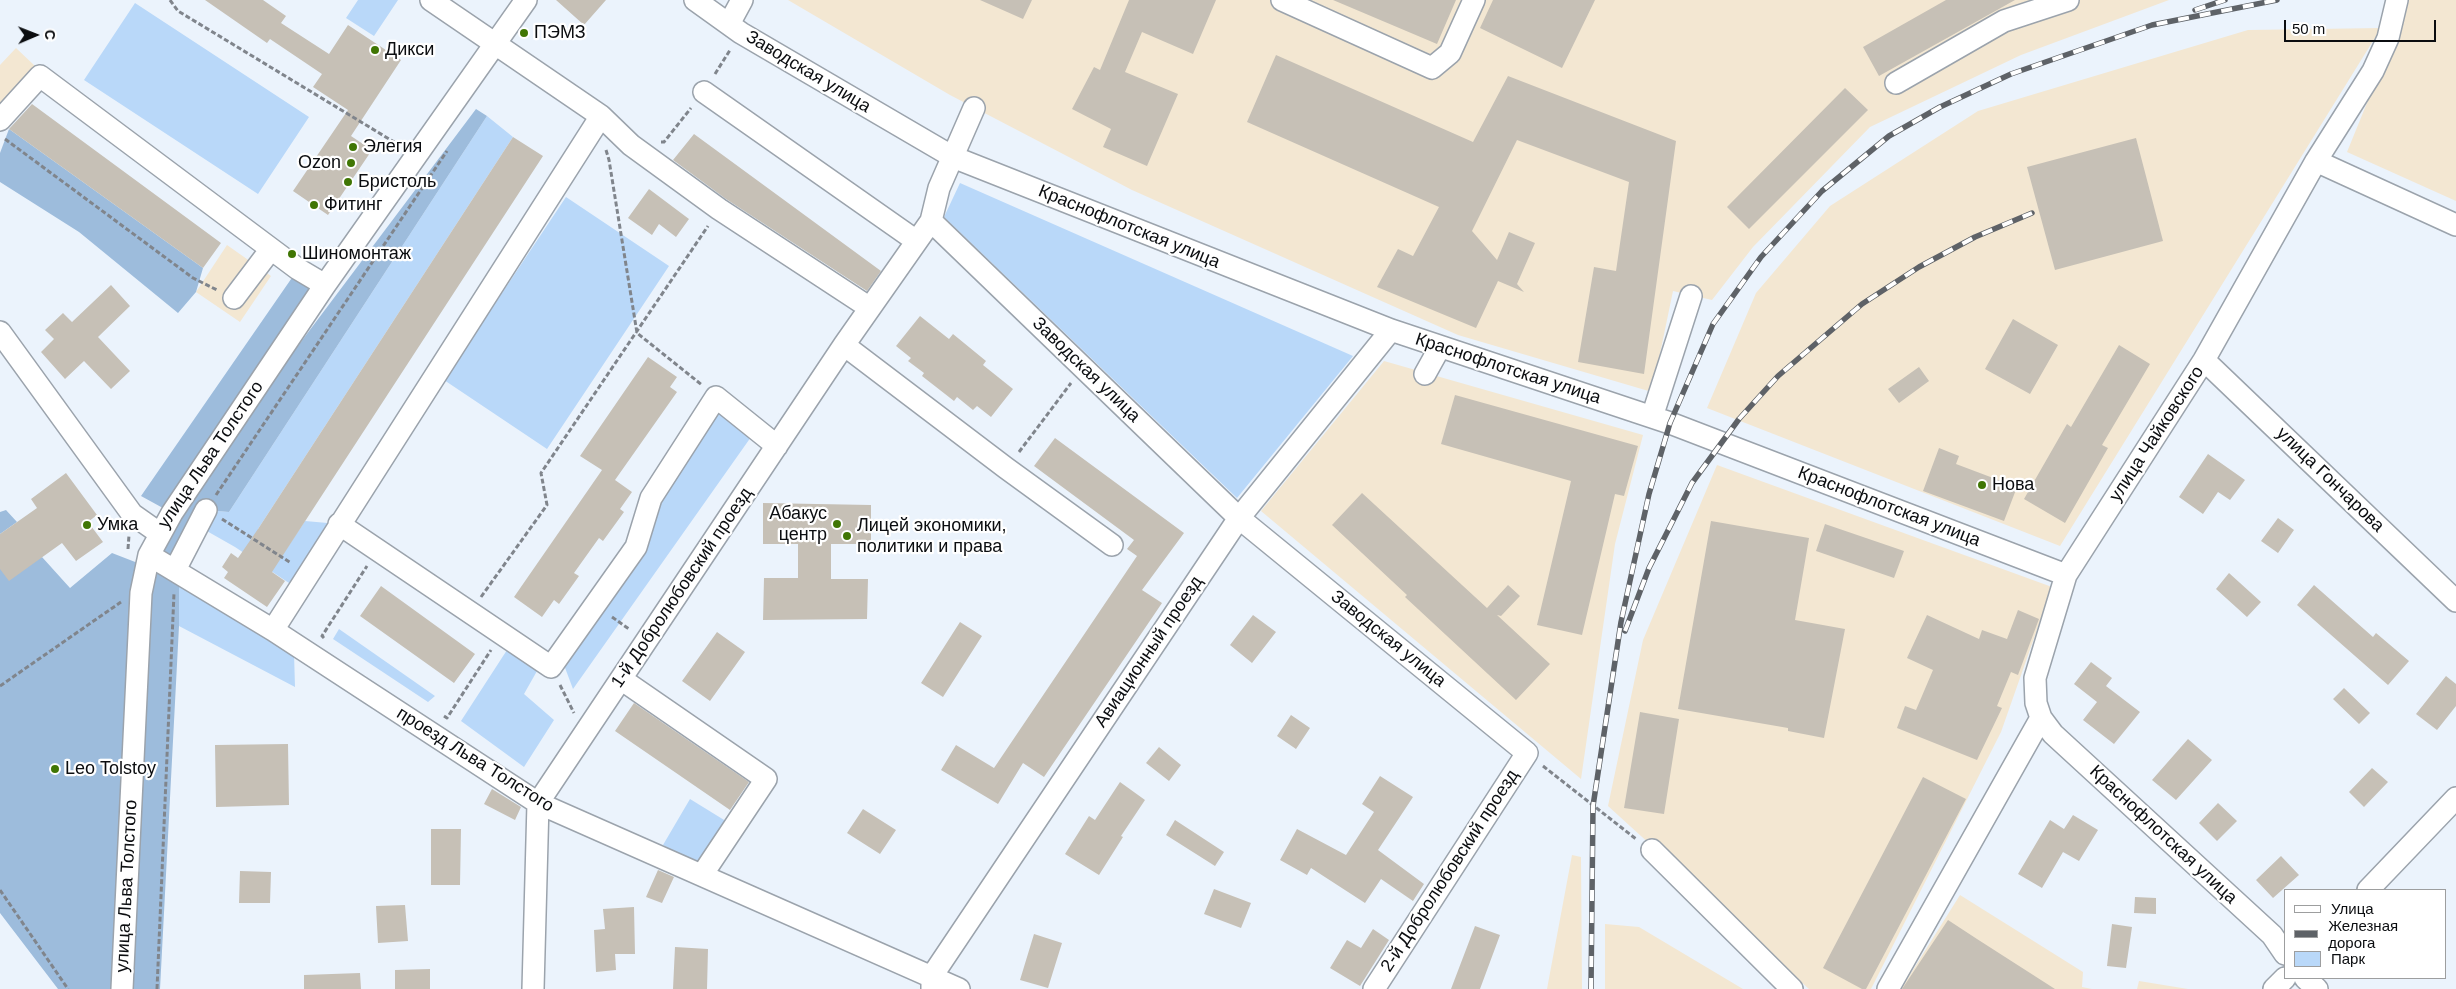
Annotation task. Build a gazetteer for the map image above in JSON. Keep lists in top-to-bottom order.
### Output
{
  "streets": {
    "street": [
      "Заводская улица",
      "Краснофлотская улица",
      "улица Чайковского",
      "улица Льва Толстого",
      "улица Гончарова",
      "1-й Добролюбовский проезд",
      "Авиационный проезд",
      "проезд Льва Толстого",
      "2-й Добролюбовский проезд"
    ]
  },
  "crossings": [
    ["Заводская улица", "Краснофлотская улица"],
    ["Заводская улица", "1-й Добролюбовский проезд"],
    ["Заводская улица", "Авиационный проезд"],
    ["Заводская улица", "2-й Добролюбовский проезд"],
    ["Краснофлотская улица", "улица Чайковского"],
    ["Краснофлотская улица", "Авиационный проезд"],
    ["улица Чайковского", "улица Гончарова"],
    ["улица Льва Толстого", "проезд Льва Толстого"],
    ["1-й Добролюбовский проезд", "проезд Льва Толстого"],
    ["Авиационный проезд", "проезд Льва Толстого"]
  ],
  "places": [
    "ПЭМЗ",
    "Дикси",
    "Элегия",
    "Ozon",
    "Бристоль",
    "Фитинг",
    "Шиномонтаж",
    "Нова",
    "Абакус центр",
    "Умка",
    "Лицей экономики, политики и права",
    "Leo Tolstoy"
  ],
  "legend": ["Улица", "Железная дорога", "Парк"],
  "scale_bar": "50 m",
  "north": "right"
}
